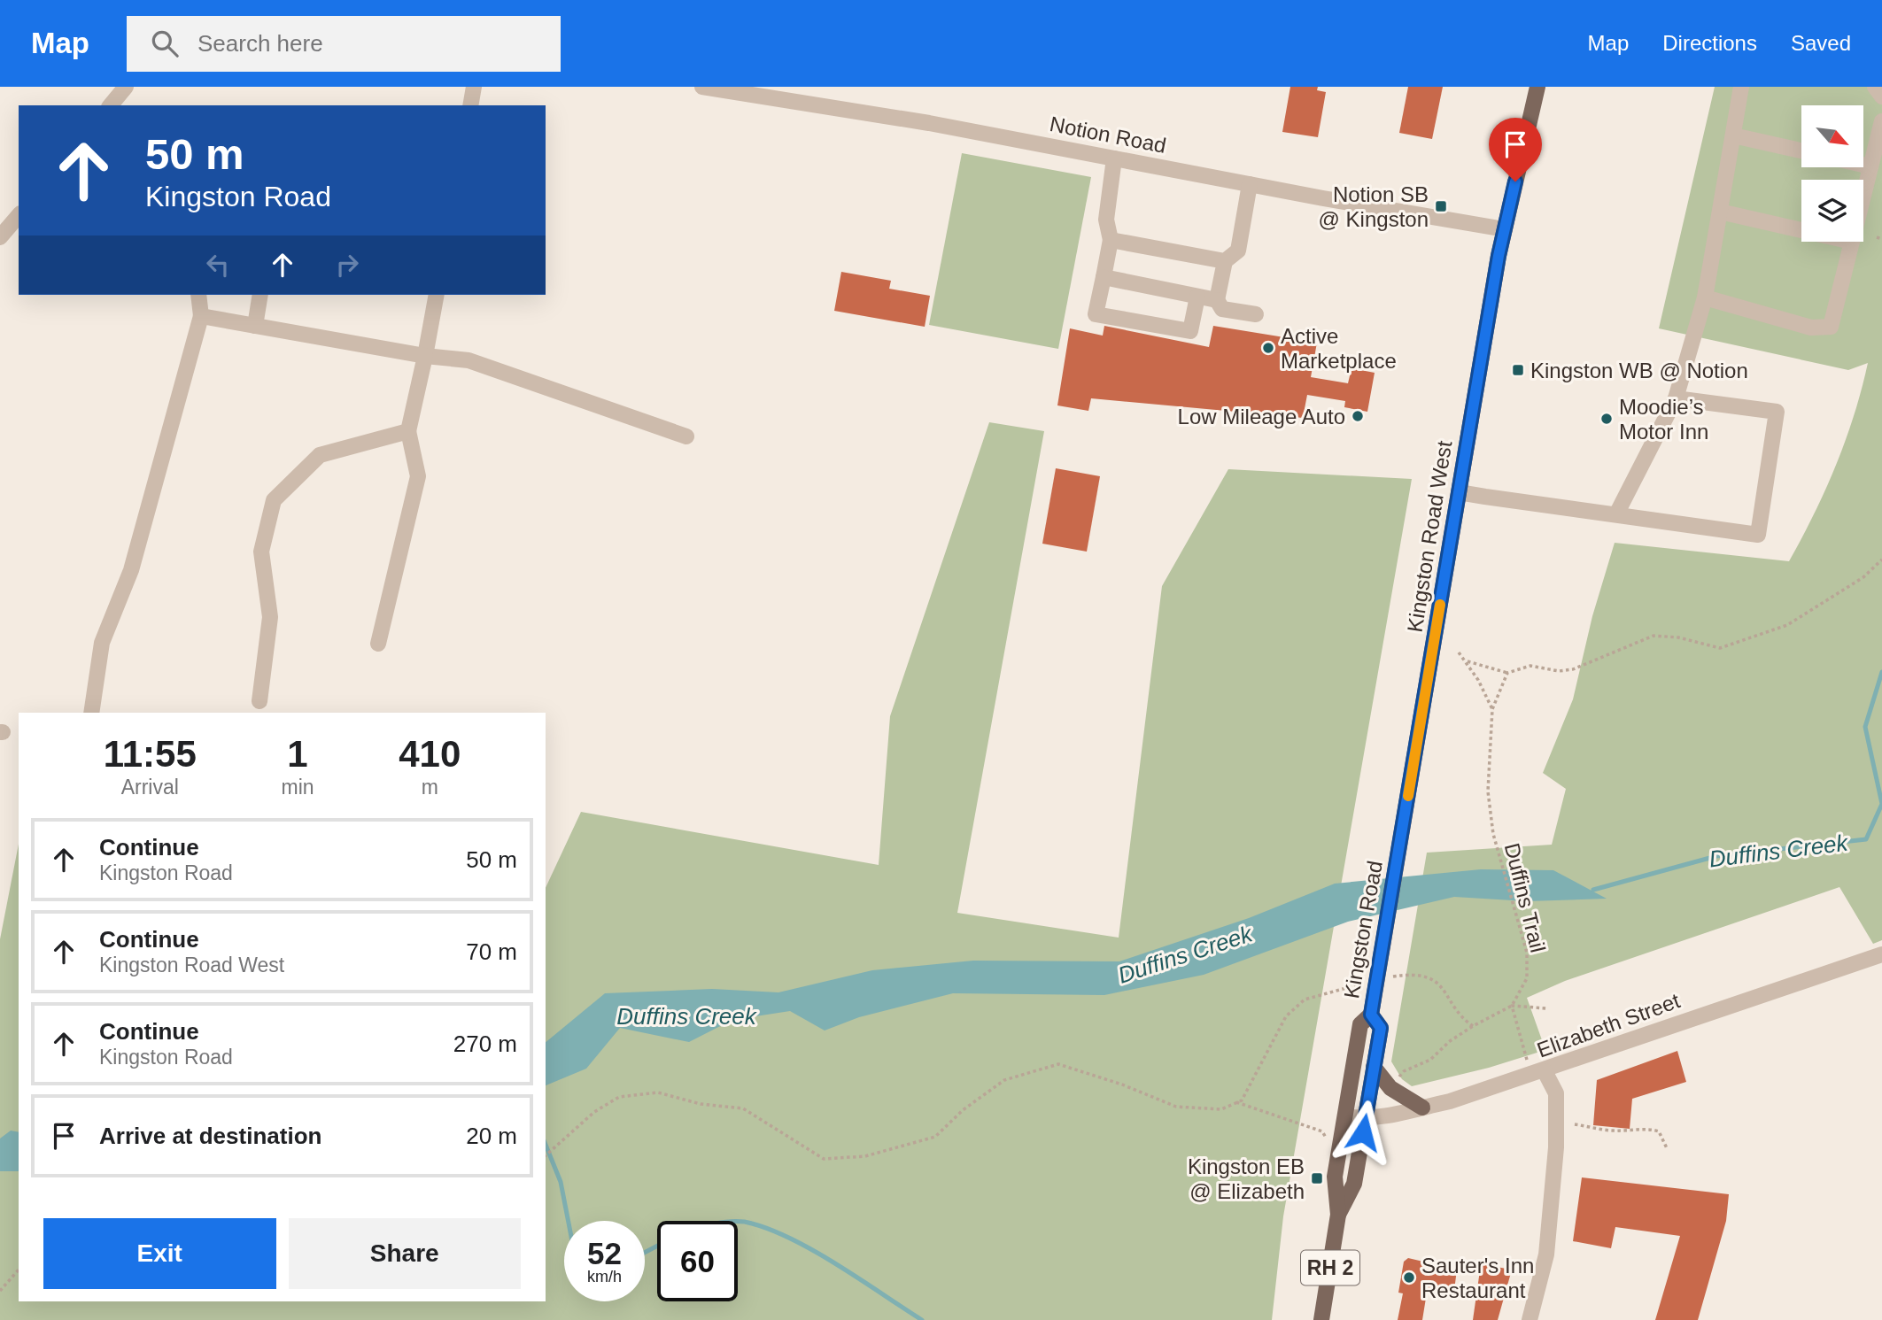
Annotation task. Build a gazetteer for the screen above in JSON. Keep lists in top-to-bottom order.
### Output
{
  "streets": {
    "main road": ["Kingston Road West", "Kingston Road", "RH 2"],
    "street": ["Notion Road", "Elizabeth Street"],
    "path": ["Duffins Trail"]
  },
  "crossings": [
    ["Notion Road", "Kingston Road West"],
    ["Notion Road", "RH 2"],
    ["Kingston Road West", "Kingston Road"],
    ["Kingston Road West", "RH 2"],
    ["Kingston Road", "RH 2"],
    ["Elizabeth Street", "RH 2"]
  ],
  "water": ["Duffins Creek"],
  "places": {
    "transit": ["Notion SB @ Kingston", "Kingston WB @ Notion", "Kingston EB @ Elizabeth"],
    "other": [
      "Active Marketplace",
      "Low Mileage Auto",
      "Moodie’s Motor Inn",
      "Sauter's Inn Restaurant"
    ]
  },
  "north": "bottom right",
  "page": {
    "header": "Map",
    "search": "Search here",
    "nav": ["Map", "Directions", "Saved"],
    "turn": ["50 m", "Kingston Road"],
    "eta": [
      "11:55",
      "Arrival",
      "1",
      "min",
      "410",
      "m"
    ],
    "list": [
      {
        "name": "Continue",
        "note": "Kingston Road",
        "value": "50 m"
      },
      {
        "name": "Continue",
        "note": "Kingston Road West",
        "value": "70 m"
      },
      {
        "name": "Continue",
        "note": "Kingston Road",
        "value": "270 m"
      },
      {
        "name": "Arrive at destination",
        "value": "20 m"
      }
    ],
    "buttons": ["Exit", "Share"],
    "speed": "52 km/h",
    "limit": "60"
  }
}
